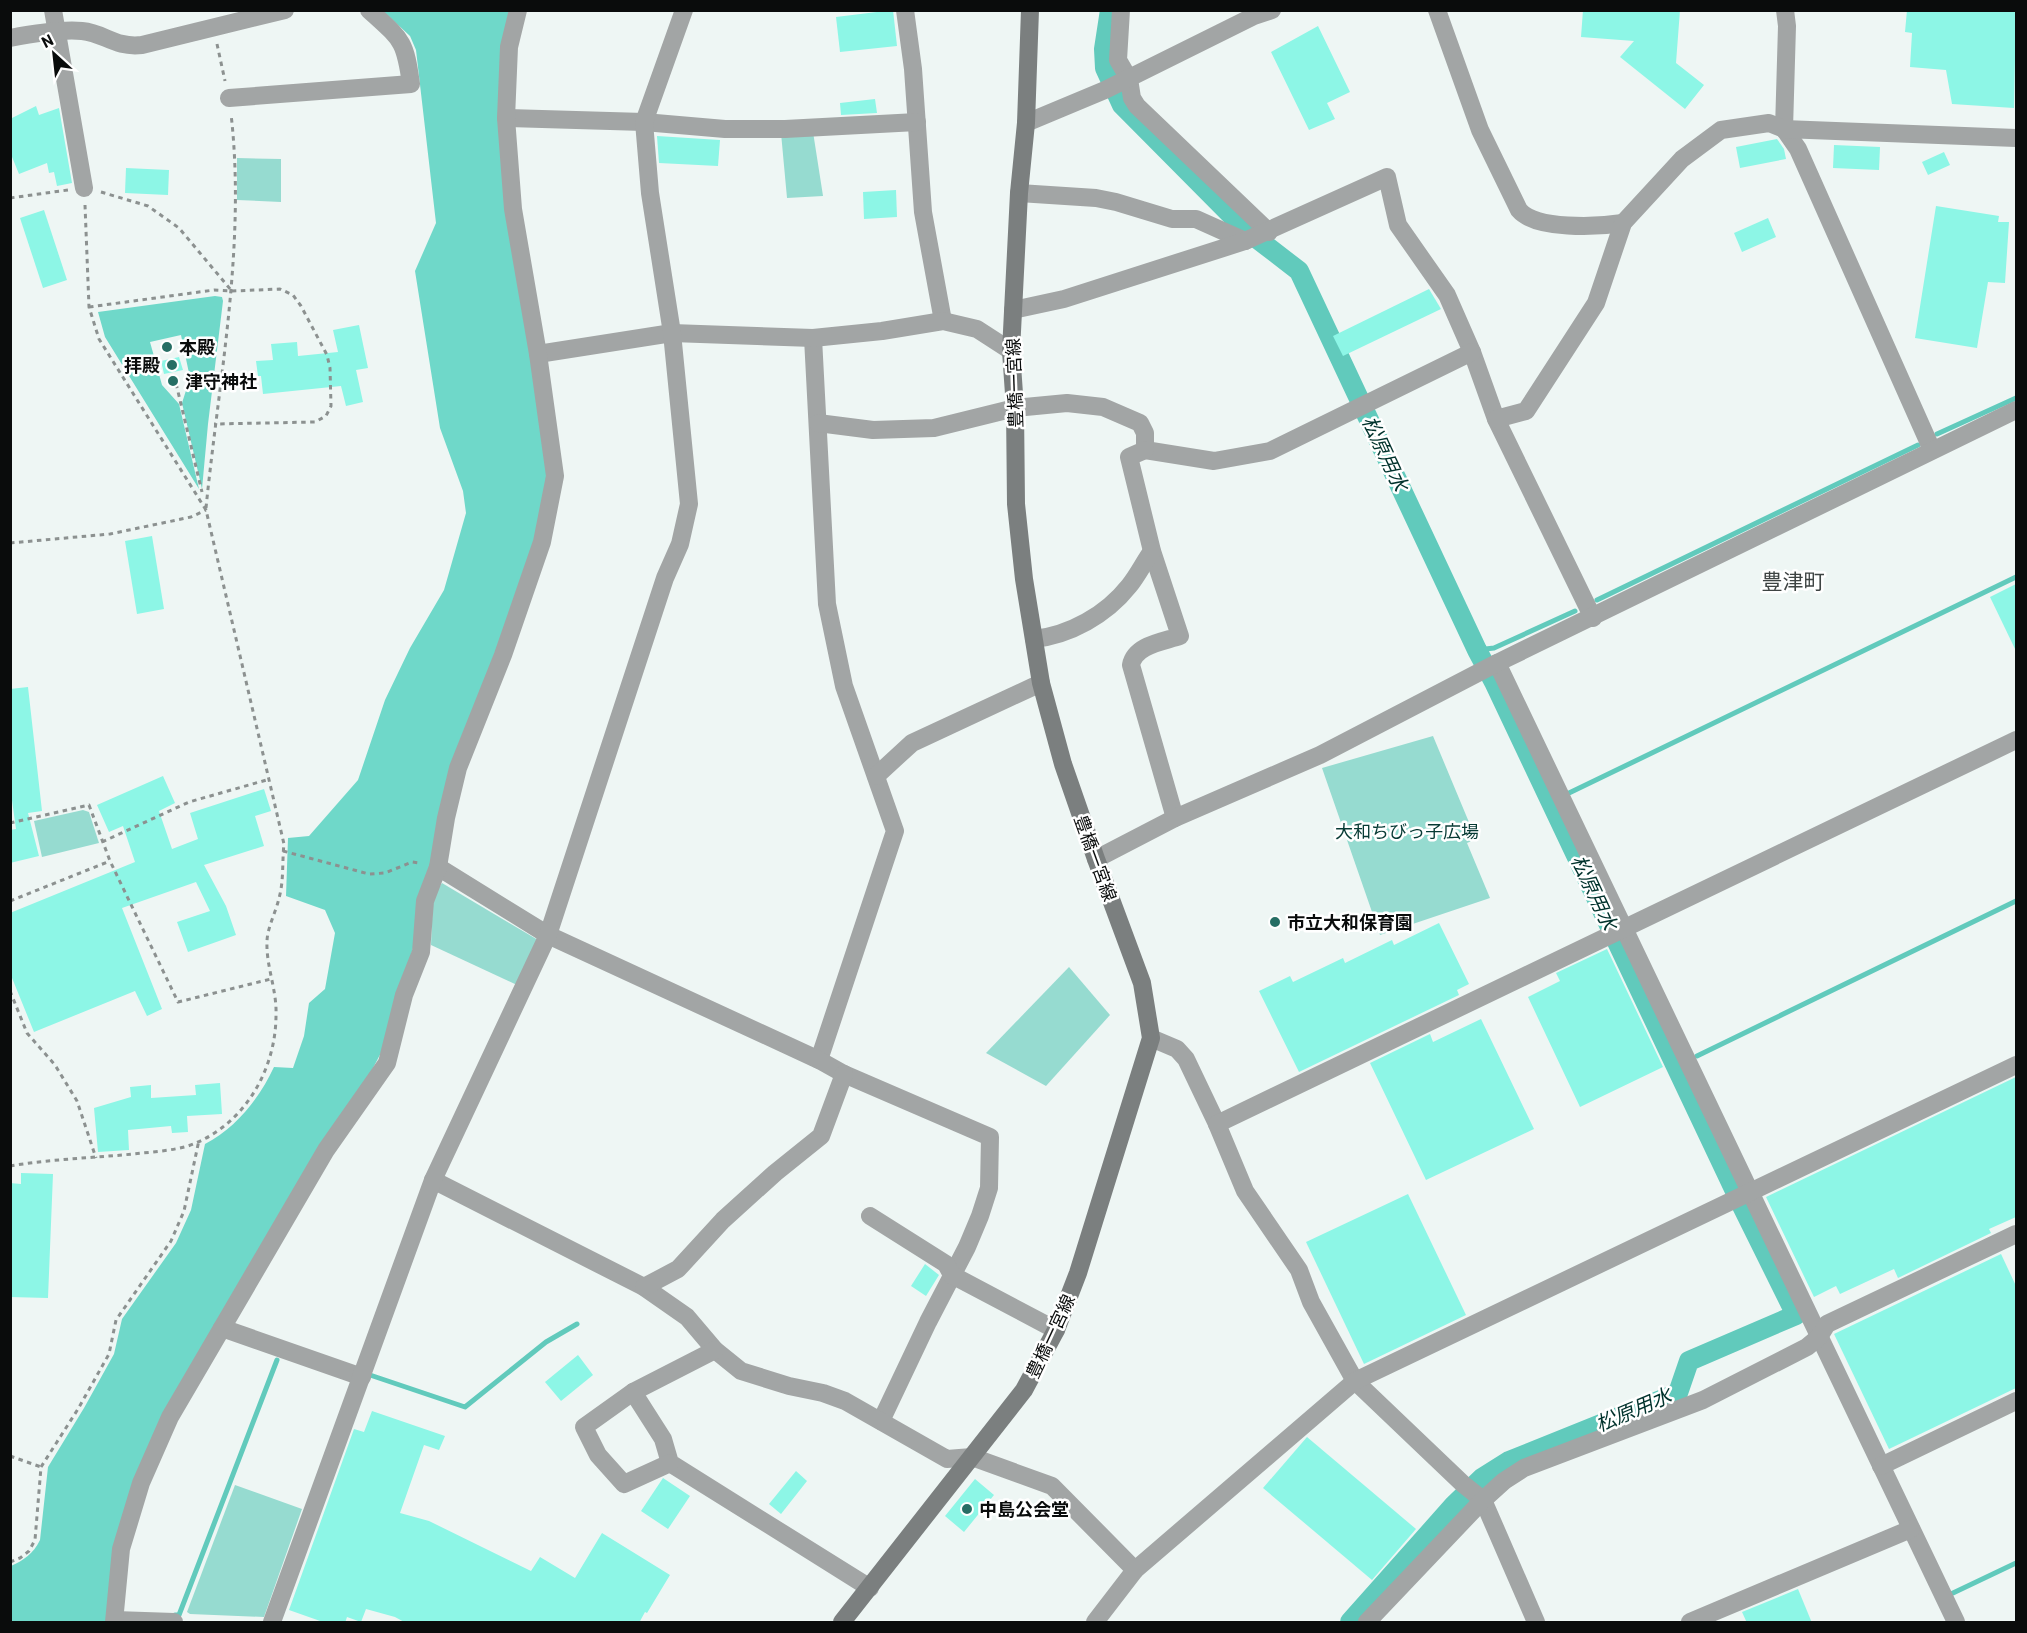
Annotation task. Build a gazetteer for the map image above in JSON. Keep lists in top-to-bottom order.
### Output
{
  "streets": {
    "main road": ["豊橋一宮線"]
  },
  "districts": ["豊津町"],
  "water": ["松原用水"],
  "parks": ["大和ちびっ子広場"],
  "places": [
    "本殿",
    "拝殿",
    "津守神社",
    "市立大和保育園",
    "中島公会堂"
  ],
  "north": "top left"
}
